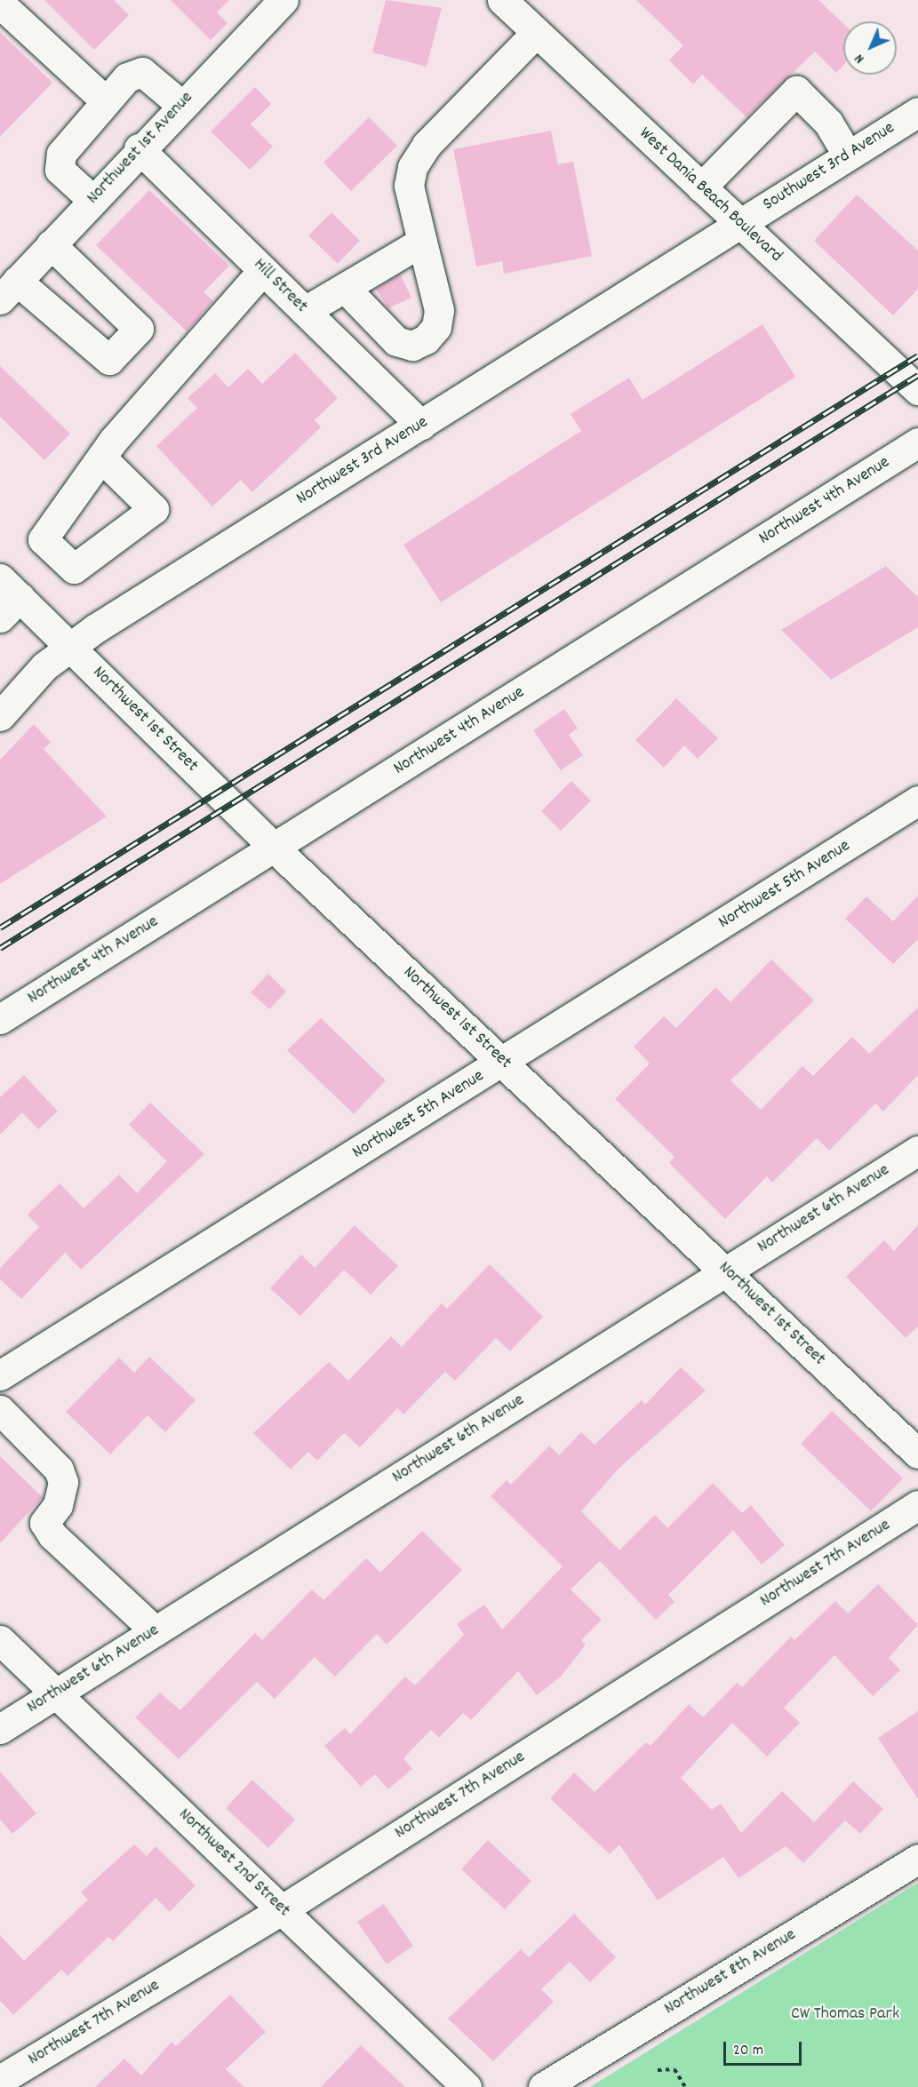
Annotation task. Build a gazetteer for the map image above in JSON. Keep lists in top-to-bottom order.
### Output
{
  "streets": {
    "street": [
      "Northwest 1st Avenue",
      "Southwest 3rd Avenue",
      "West Dania Beach Boulevard",
      "Hill Street",
      "Northwest 3rd Avenue",
      "Northwest 4th Avenue",
      "Northwest 1st Street",
      "Northwest 5th Avenue",
      "Northwest 6th Avenue",
      "Northwest 7th Avenue",
      "Northwest 2nd Street",
      "Northwest 8th Avenue"
    ]
  },
  "crossings": [
    ["Northwest 1st Avenue", "Hill Street"],
    ["Southwest 3rd Avenue", "West Dania Beach Boulevard"],
    ["Southwest 3rd Avenue", "Northwest 3rd Avenue"],
    ["West Dania Beach Boulevard", "Northwest 3rd Avenue"],
    ["Hill Street", "Northwest 3rd Avenue"],
    ["Northwest 3rd Avenue", "Northwest 1st Street"],
    ["Northwest 4th Avenue", "Northwest 1st Street"],
    ["Northwest 1st Street", "Northwest 5th Avenue"],
    ["Northwest 1st Street", "Northwest 6th Avenue"],
    ["Northwest 6th Avenue", "Northwest 2nd Street"],
    ["Northwest 7th Avenue", "Northwest 2nd Street"]
  ],
  "parks": ["CW Thomas Park"],
  "scale_bar": "20 m",
  "north": "bottom left"
}
